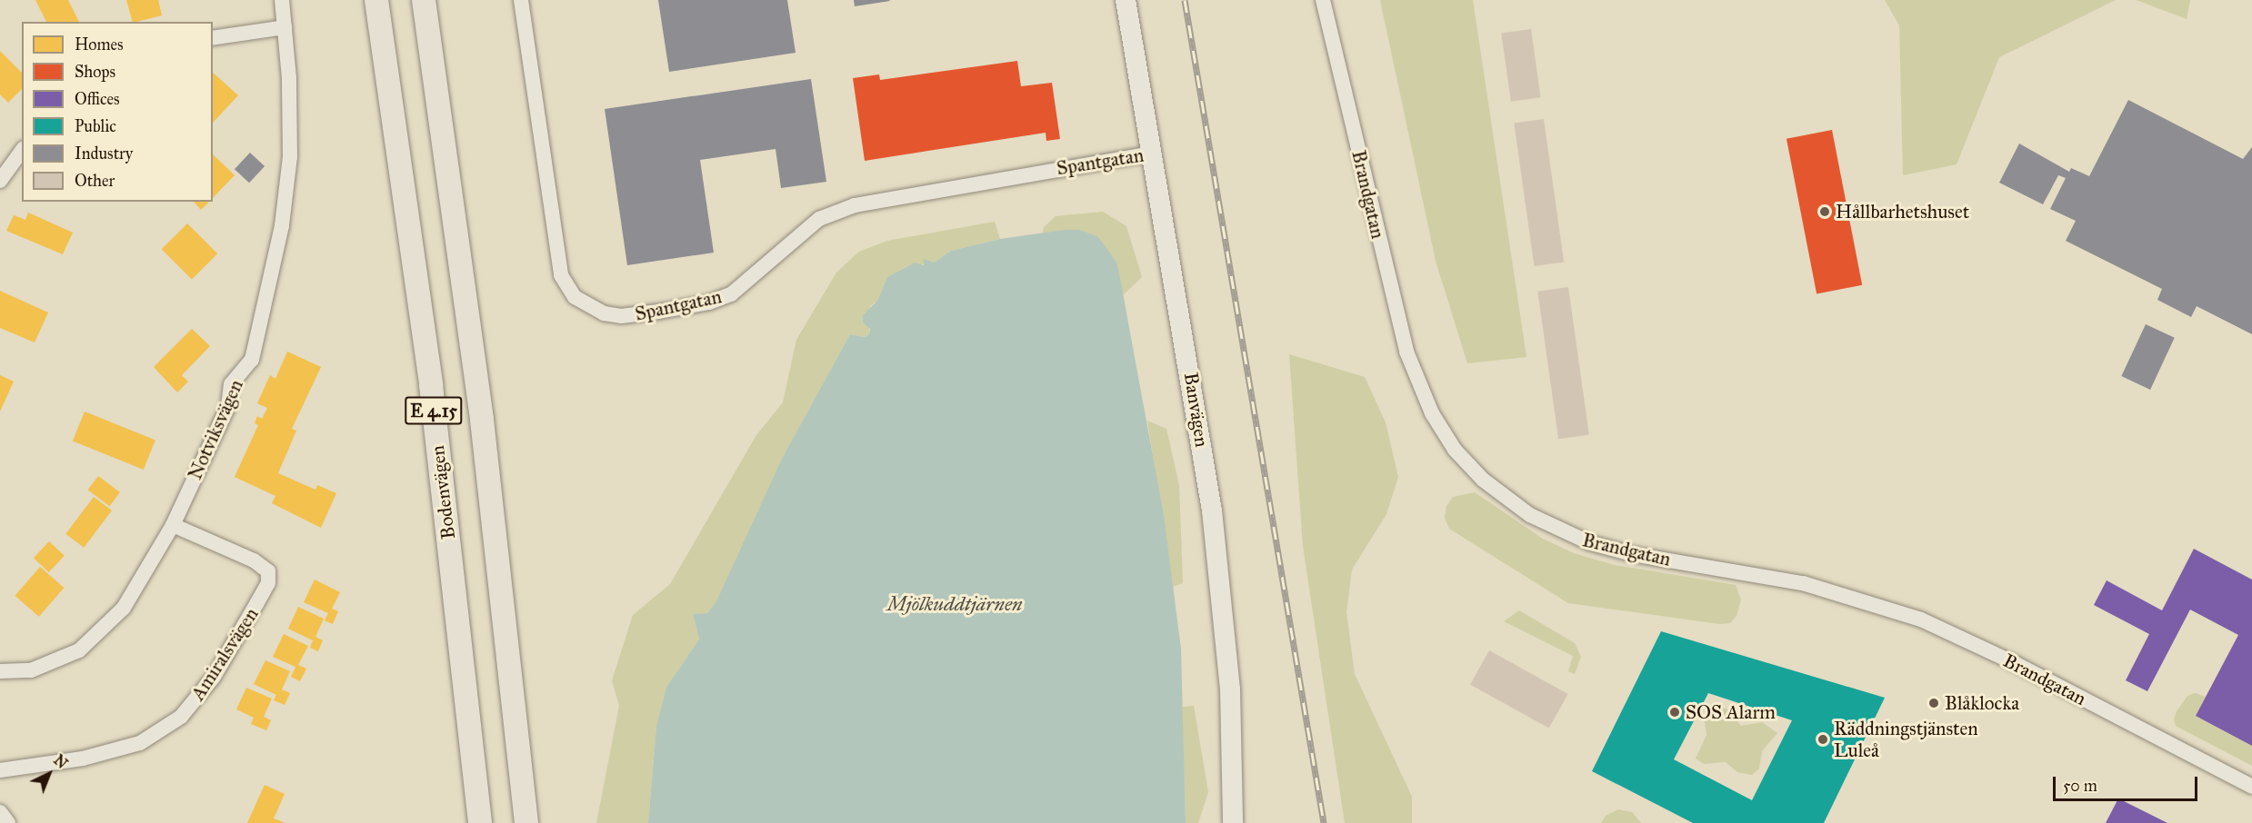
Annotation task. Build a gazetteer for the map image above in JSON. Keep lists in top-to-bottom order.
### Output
{
  "streets": {
    "main road": ["E 4.15", "Bodenvägen"],
    "street": [
      "Spantgatan",
      "Brandgatan",
      "Banvägen",
      "Notviksvägen",
      "Amiralsvägen"
    ]
  },
  "crossings": [
    ["Spantgatan", "Banvägen"],
    ["Notviksvägen", "Amiralsvägen"]
  ],
  "water": ["Mjölkuddtjärnen"],
  "places": [
    "Hållbarhetshuset",
    "Blåklocka",
    "SOS Alarm",
    "Räddningstjänsten Luleå"
  ],
  "legend": [
    "Homes",
    "Shops",
    "Offices",
    "Public",
    "Industry",
    "Other"
  ],
  "scale_bar": "50 m",
  "north": "top right"
}
